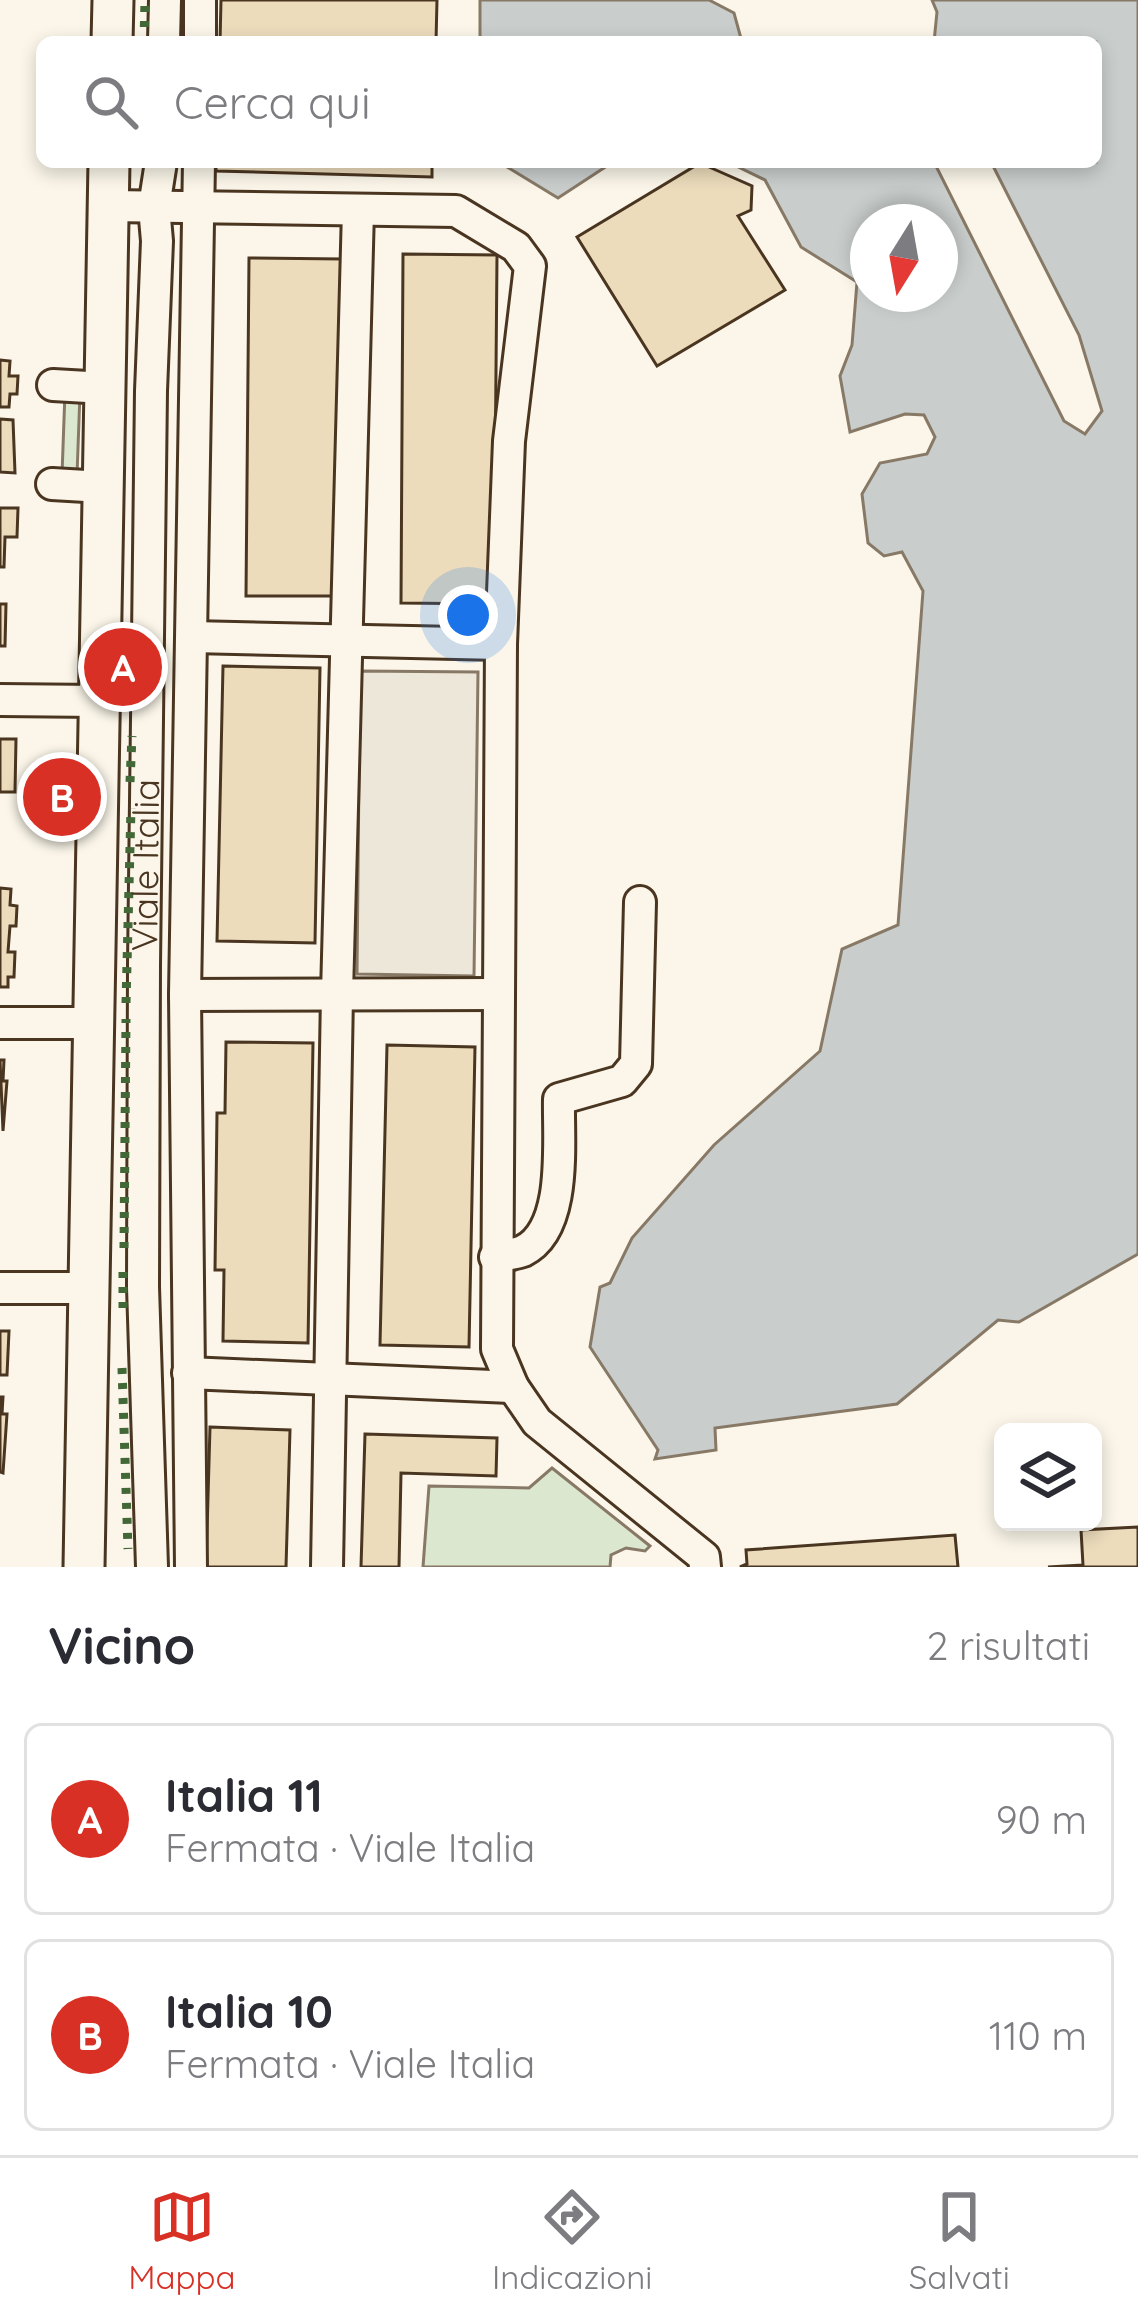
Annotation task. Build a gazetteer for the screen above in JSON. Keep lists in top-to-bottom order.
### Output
{
  "streets": {
    "main road": ["Viale Italia"]
  },
  "north": "bottom",
  "page": {
    "search": "Cerca qui",
    "pins": ["A", "B"],
    "heading": ["Vicino", "2 risultati"],
    "list": [
      {
        "mark": "A",
        "name": "Italia 11",
        "note": "Fermata · Viale Italia",
        "value": "90 m"
      },
      {
        "mark": "B",
        "name": "Italia 10",
        "note": "Fermata · Viale Italia",
        "value": "110 m"
      }
    ],
    "nav": ["Mappa", "Indicazioni", "Salvati"]
  }
}
